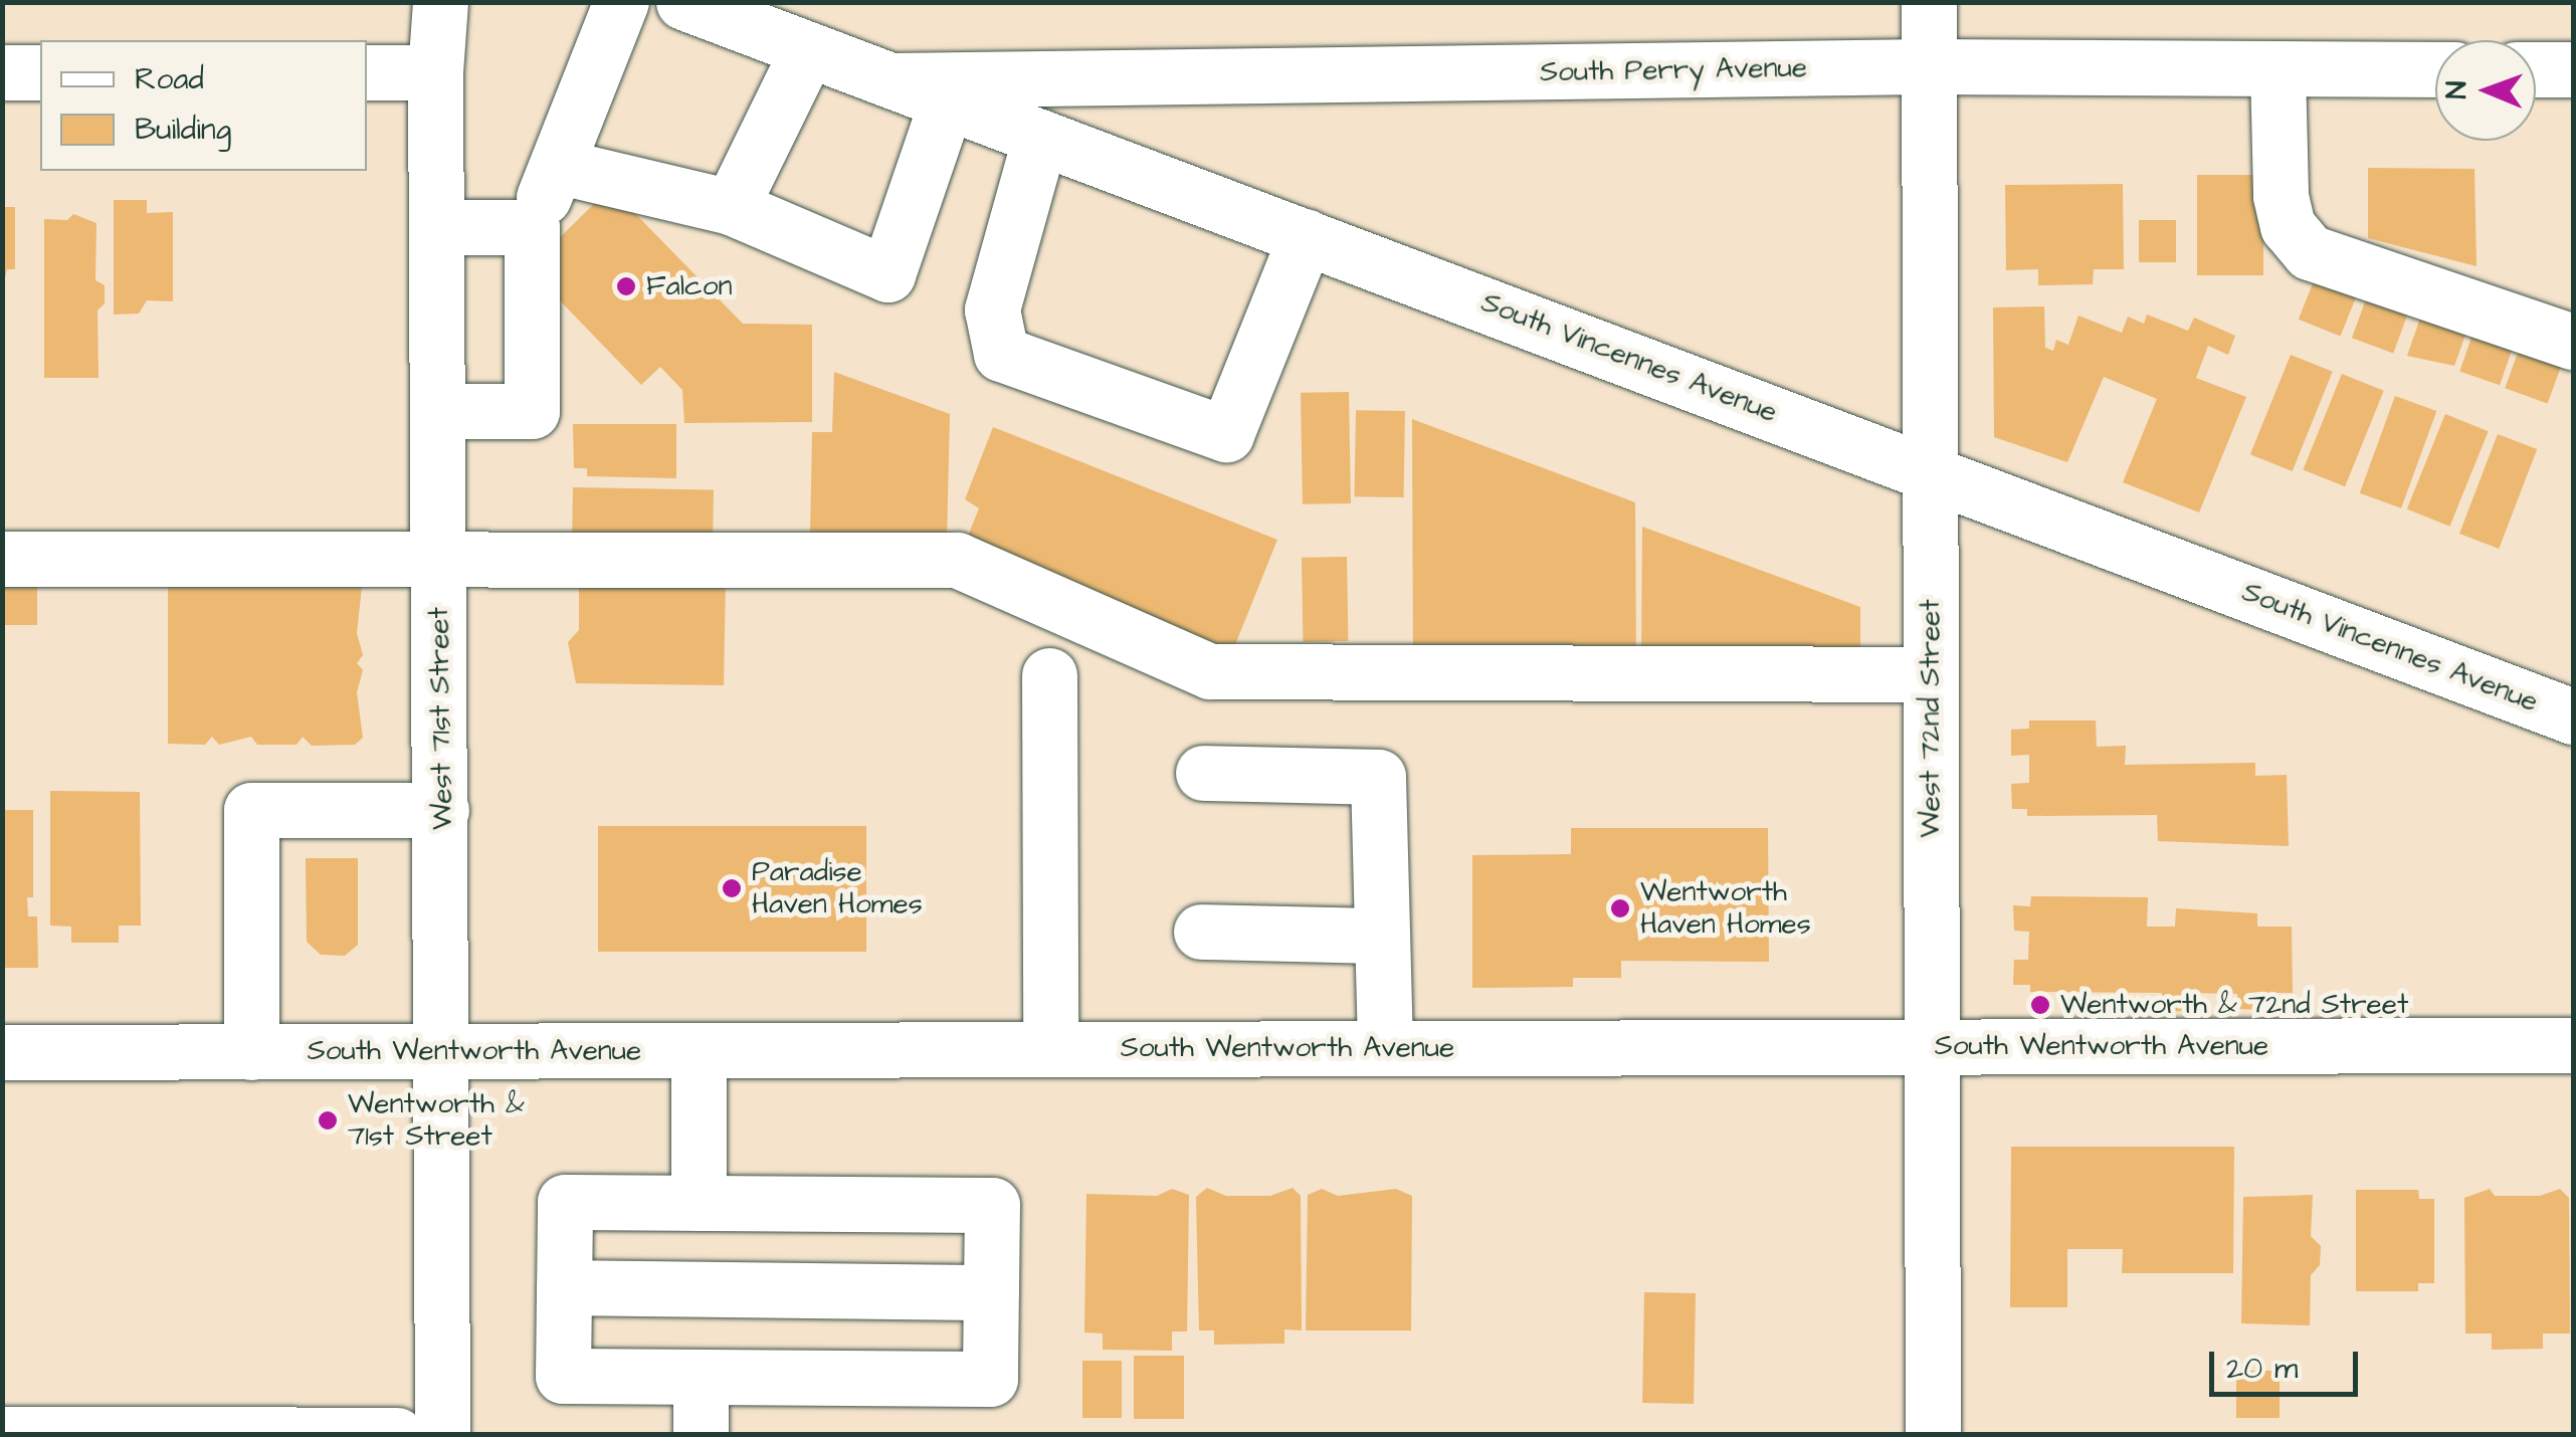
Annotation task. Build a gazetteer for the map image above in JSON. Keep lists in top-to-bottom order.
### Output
{
  "streets": {
    "street": [
      "South Perry Avenue",
      "South Vincennes Avenue",
      "West 71st Street",
      "West 72nd Street",
      "South Wentworth Avenue"
    ]
  },
  "crossings": [
    ["South Perry Avenue", "South Vincennes Avenue"],
    ["South Perry Avenue", "West 72nd Street"],
    ["South Vincennes Avenue", "West 72nd Street"],
    ["West 71st Street", "South Wentworth Avenue"],
    ["West 72nd Street", "South Wentworth Avenue"]
  ],
  "places": [
    "Falcon",
    "Paradise Haven Homes",
    "Wentworth Haven Homes",
    "Wentworth & 72nd Street",
    "Wentworth & 71st Street"
  ],
  "legend": ["Road", "Building"],
  "scale_bar": "20 m",
  "north": "left"
}
